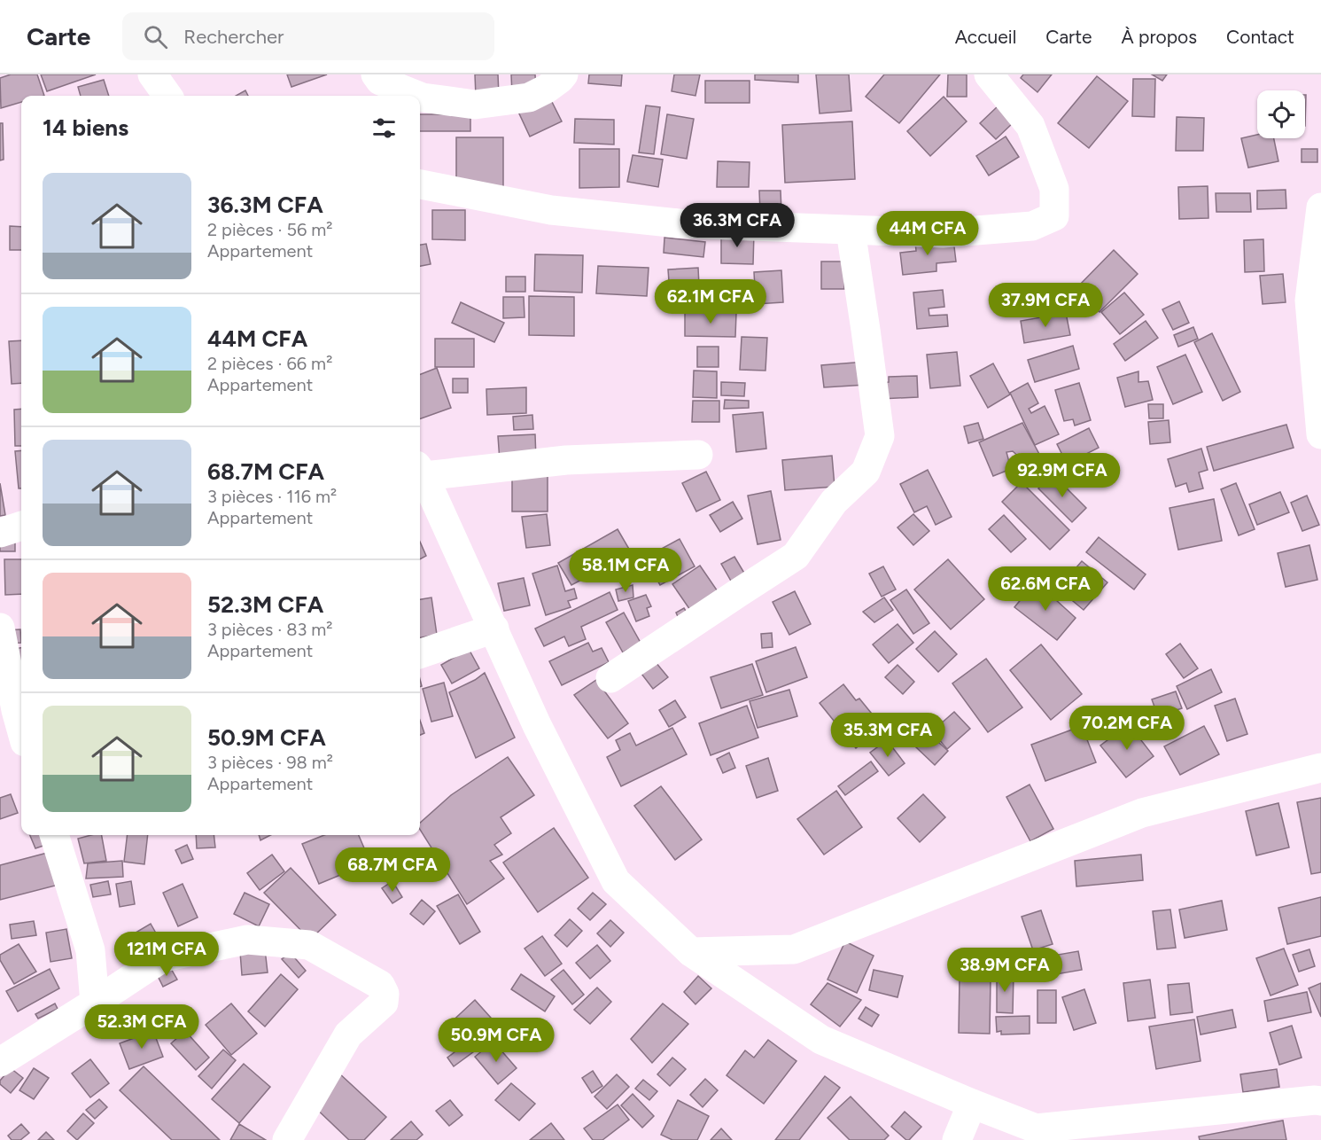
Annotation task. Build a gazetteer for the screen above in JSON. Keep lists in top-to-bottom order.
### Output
{
  "page": {
    "header": "Carte",
    "search": "Rechercher",
    "nav": [
      "Accueil",
      "Carte",
      "À propos",
      "Contact"
    ],
    "heading": "14 biens",
    "list": [
      {
        "name": "36.3M CFA",
        "note": "2 pièces · 56 m² · Appartement"
      },
      {
        "name": "44M CFA",
        "note": "2 pièces · 66 m² · Appartement"
      },
      {
        "name": "68.7M CFA",
        "note": "3 pièces · 116 m² · Appartement"
      },
      {
        "name": "52.3M CFA",
        "note": "3 pièces · 83 m² · Appartement"
      },
      {
        "name": "50.9M CFA",
        "note": "3 pièces · 98 m² · Appartement"
      }
    ],
    "price": [
      "36.3M CFA",
      "44M CFA",
      "62.1M CFA",
      "37.9M CFA",
      "92.9M CFA",
      "58.1M CFA",
      "62.6M CFA",
      "70.2M CFA",
      "35.3M CFA",
      "68.7M CFA",
      "121M CFA",
      "38.9M CFA",
      "52.3M CFA",
      "50.9M CFA"
    ]
  }
}
